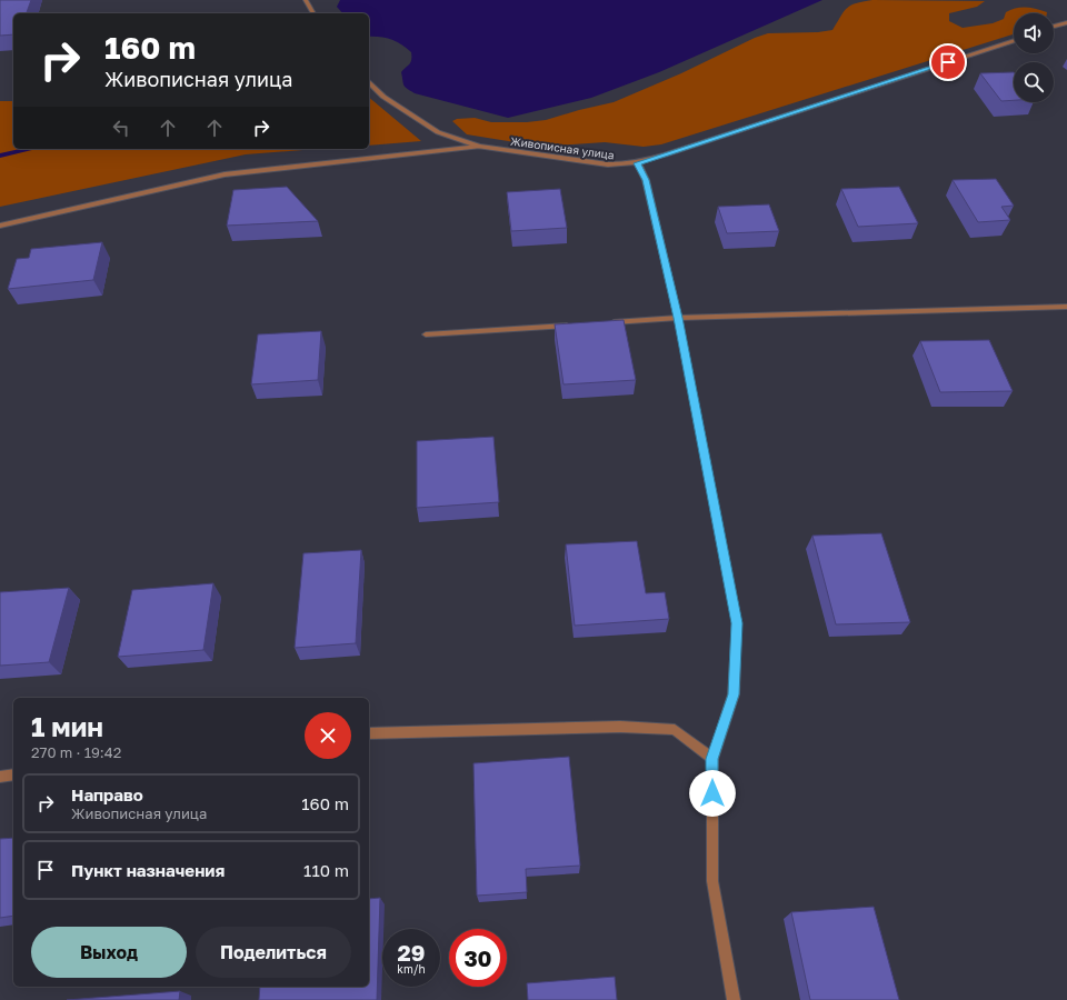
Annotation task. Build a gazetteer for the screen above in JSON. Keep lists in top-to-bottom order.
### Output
{
  "streets": {
    "street": ["Живописная улица"]
  },
  "page": {
    "turn": ["160 m", "Живописная улица"],
    "heading": ["1 мин", "270 m · 19:42"],
    "list": [
      {
        "name": "Направо",
        "note": "Живописная улица",
        "value": "160 m"
      },
      {
        "name": "Пункт назначения",
        "value": "110 m"
      }
    ],
    "buttons": ["Выход", "Поделиться"],
    "speed": "29 km/h",
    "limit": "30"
  }
}
